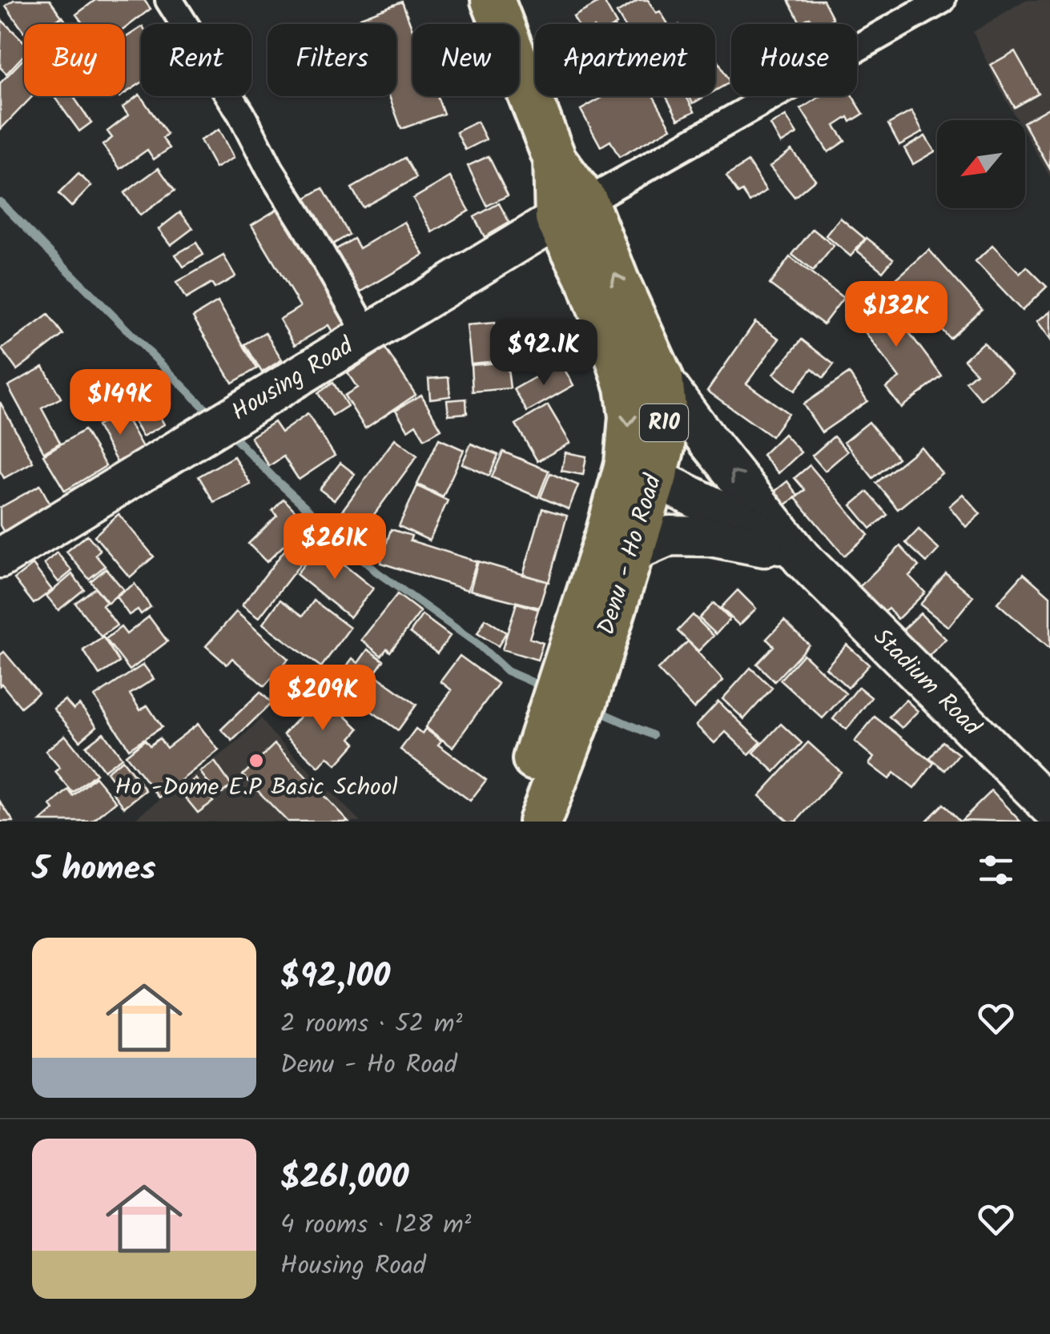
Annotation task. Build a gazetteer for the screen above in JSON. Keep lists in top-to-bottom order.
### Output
{
  "streets": {
    "main road": [
      "Housing Road",
      "R10",
      "Denu - Ho Road",
      "Stadium Road"
    ]
  },
  "crossings": [
    ["Housing Road", "Denu - Ho Road"],
    ["Denu - Ho Road", "Stadium Road"]
  ],
  "places": ["Ho -Dome E.P Basic School"],
  "north": "bottom left",
  "page": {
    "chip": [
      "Buy",
      "Rent",
      "Filters",
      "New",
      "Apartment",
      "House"
    ],
    "price": [
      "$132K",
      "$92.1K",
      "$149K",
      "$261K",
      "$209K"
    ],
    "heading": "5 homes",
    "list": [
      {
        "name": "$92,100",
        "note": "2 rooms · 52 m² · Denu - Ho Road"
      },
      {
        "name": "$261,000",
        "note": "4 rooms · 128 m² · Housing Road"
      }
    ]
  }
}
